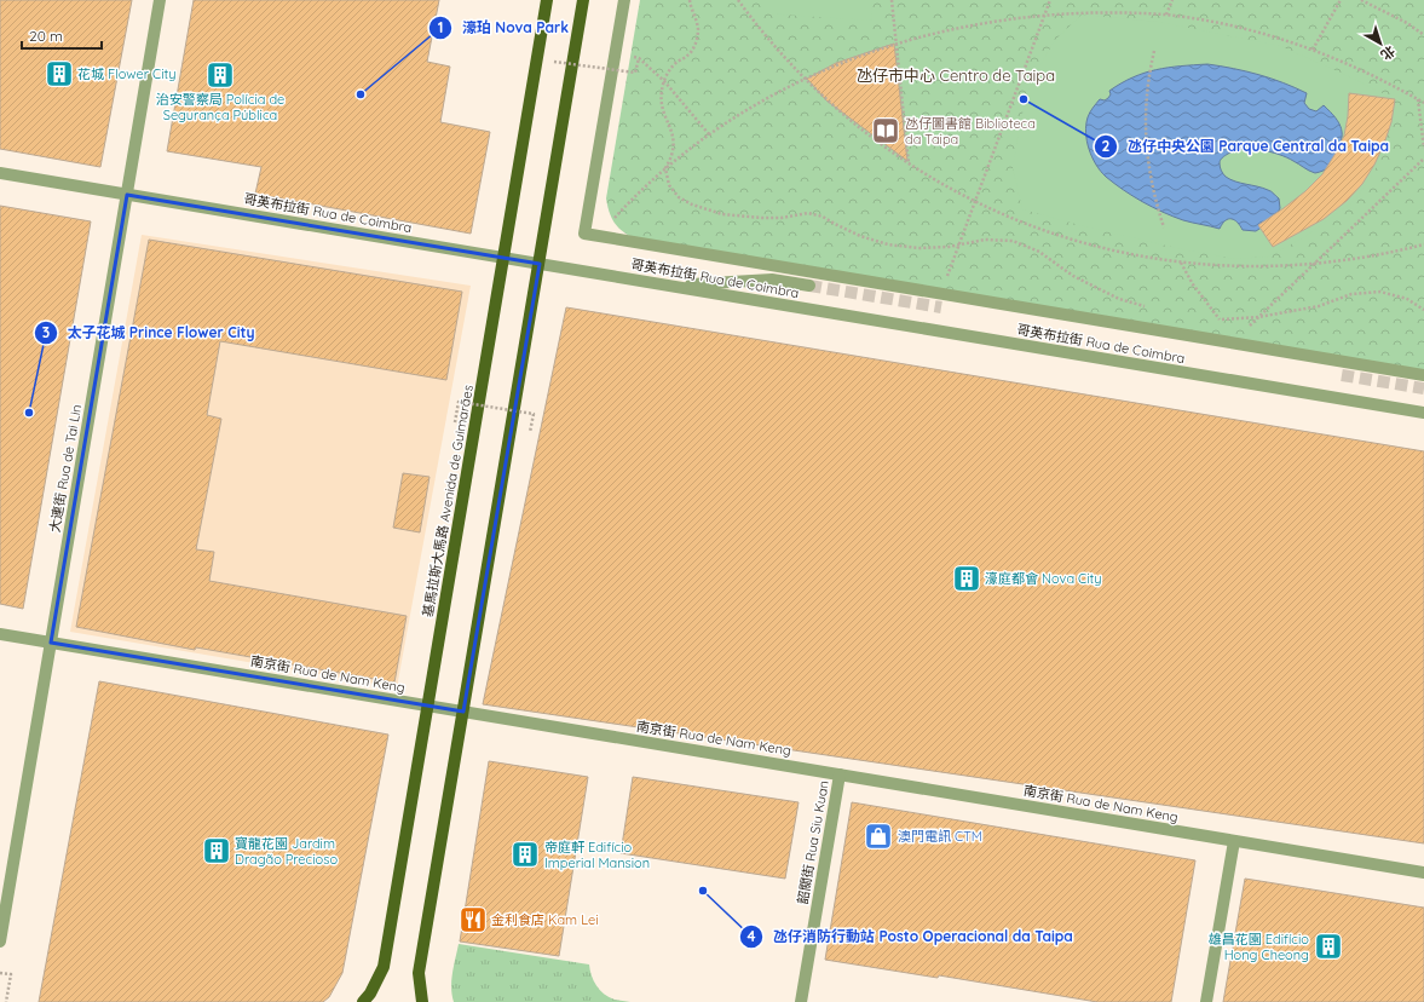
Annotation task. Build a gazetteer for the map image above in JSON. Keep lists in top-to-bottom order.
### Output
{
  "streets": {
    "main road": ["基馬拉斯大馬路 Avenida de Guimarães"],
    "street": [
      "哥英布拉街 Rua de Coimbra",
      "大連街 Rua de Tai Lin",
      "南京街 Rua de Nam Keng",
      "韶關街 Rua Siu Kuan"
    ]
  },
  "crossings": [
    ["哥英布拉街 Rua de Coimbra", "大連街 Rua de Tai Lin"],
    ["哥英布拉街 Rua de Coimbra", "基馬拉斯大馬路 Avenida de Guimarães"],
    ["大連街 Rua de Tai Lin", "南京街 Rua de Nam Keng"],
    ["基馬拉斯大馬路 Avenida de Guimarães", "南京街 Rua de Nam Keng"],
    ["南京街 Rua de Nam Keng", "韶關街 Rua Siu Kuan"]
  ],
  "districts": ["氹仔市中心 Centro de Taipa"],
  "places": {
    "building": [
      "花城 Flower City",
      "治安警察局 Polícia de Segurança Pública",
      "濠庭都會 Nova City",
      "寶龍花園 Jardim Dragão Precioso",
      "帝庭軒 Edifício Imperial Mansion",
      "雄昌花園 Edifício Hong Cheong"
    ],
    "other": [
      "濠珀 Nova Park",
      "氹仔中央公園 Parque Central da Taipa",
      "太子花城 Prince Flower City",
      "氹仔消防行動站 Posto Operacional da Taipa"
    ],
    "library": ["氹仔圖書館 Biblioteca da Taipa"],
    "shop": ["澳門電訊 CTM"],
    "restaurant": ["金利食店 Kam Lei"]
  },
  "scale_bar": "20 m",
  "north": "bottom right"
}
